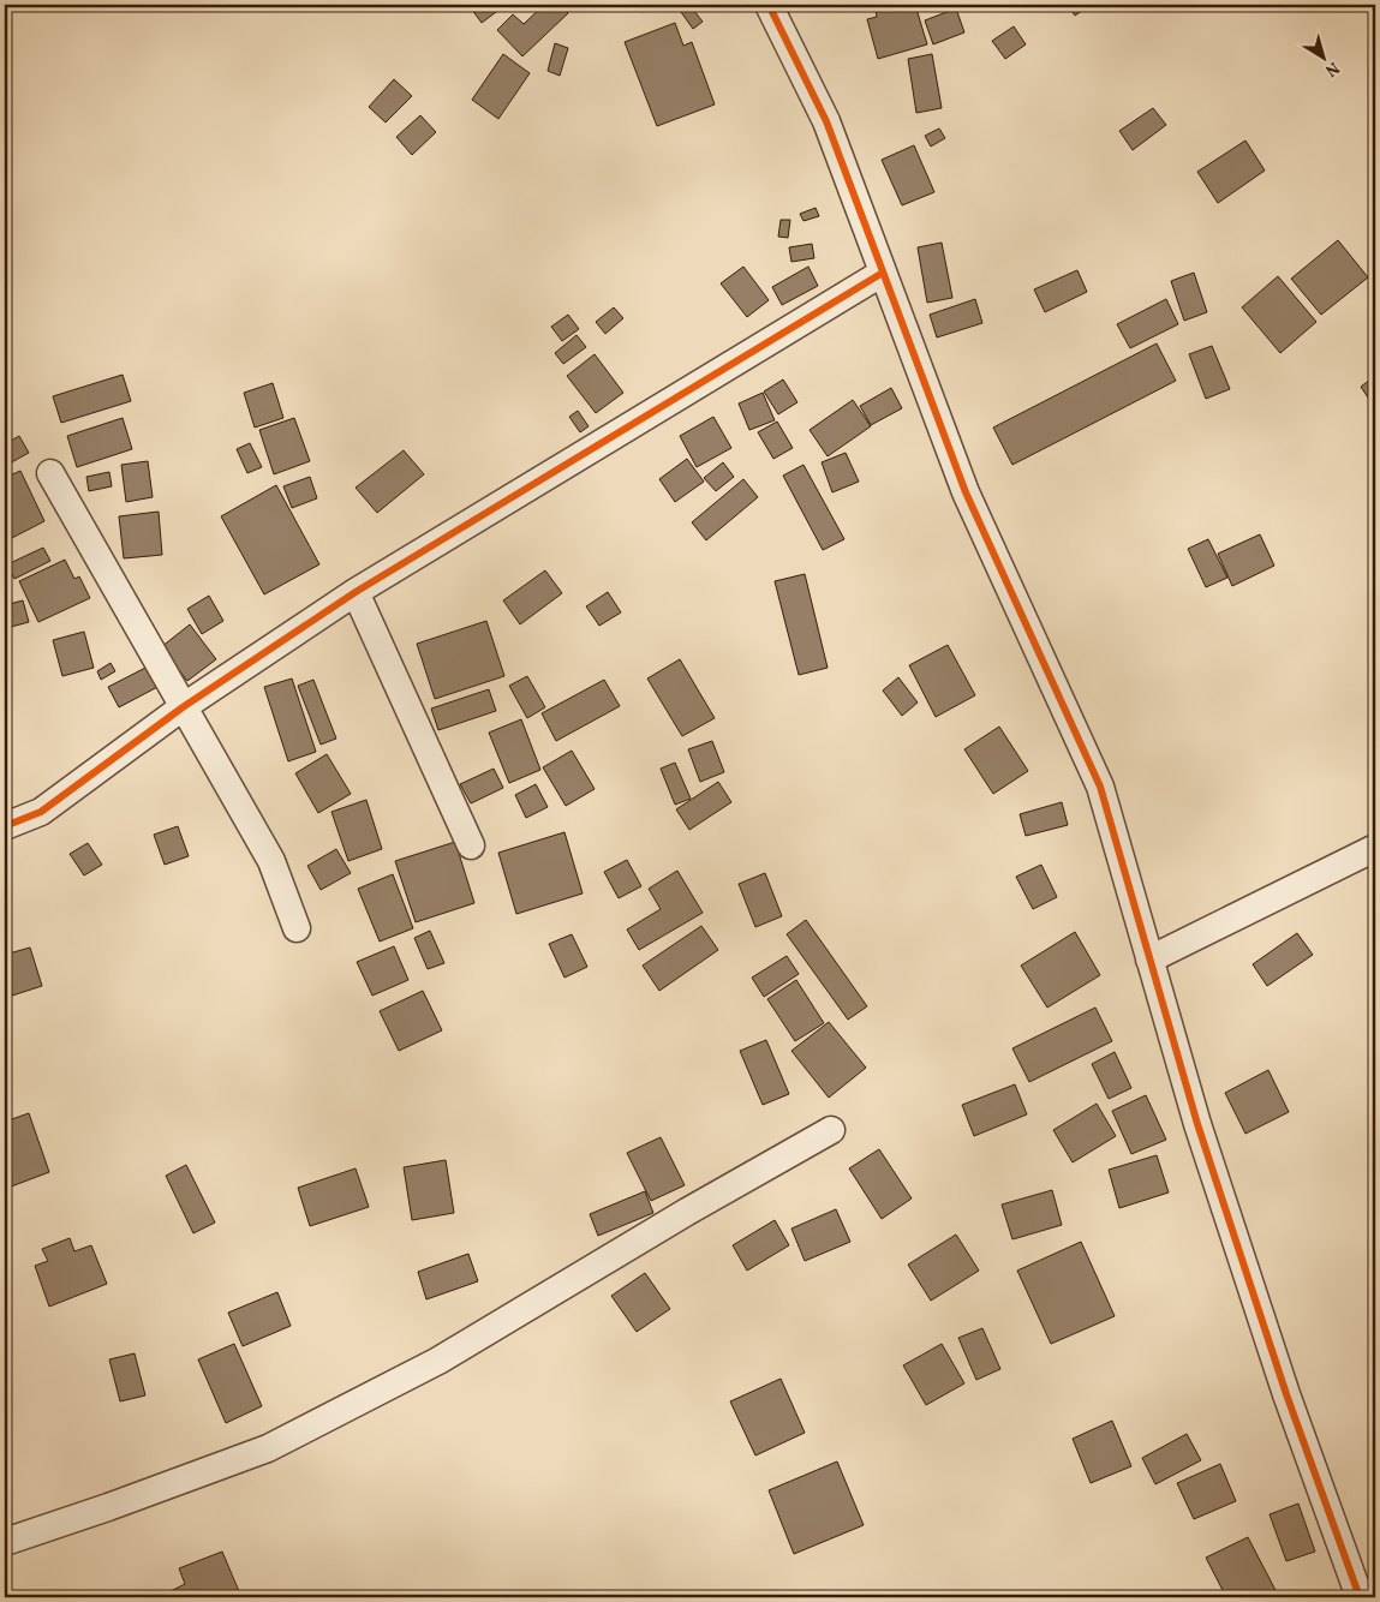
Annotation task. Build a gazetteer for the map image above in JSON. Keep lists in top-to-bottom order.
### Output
{
  "north": "bottom right"
}
